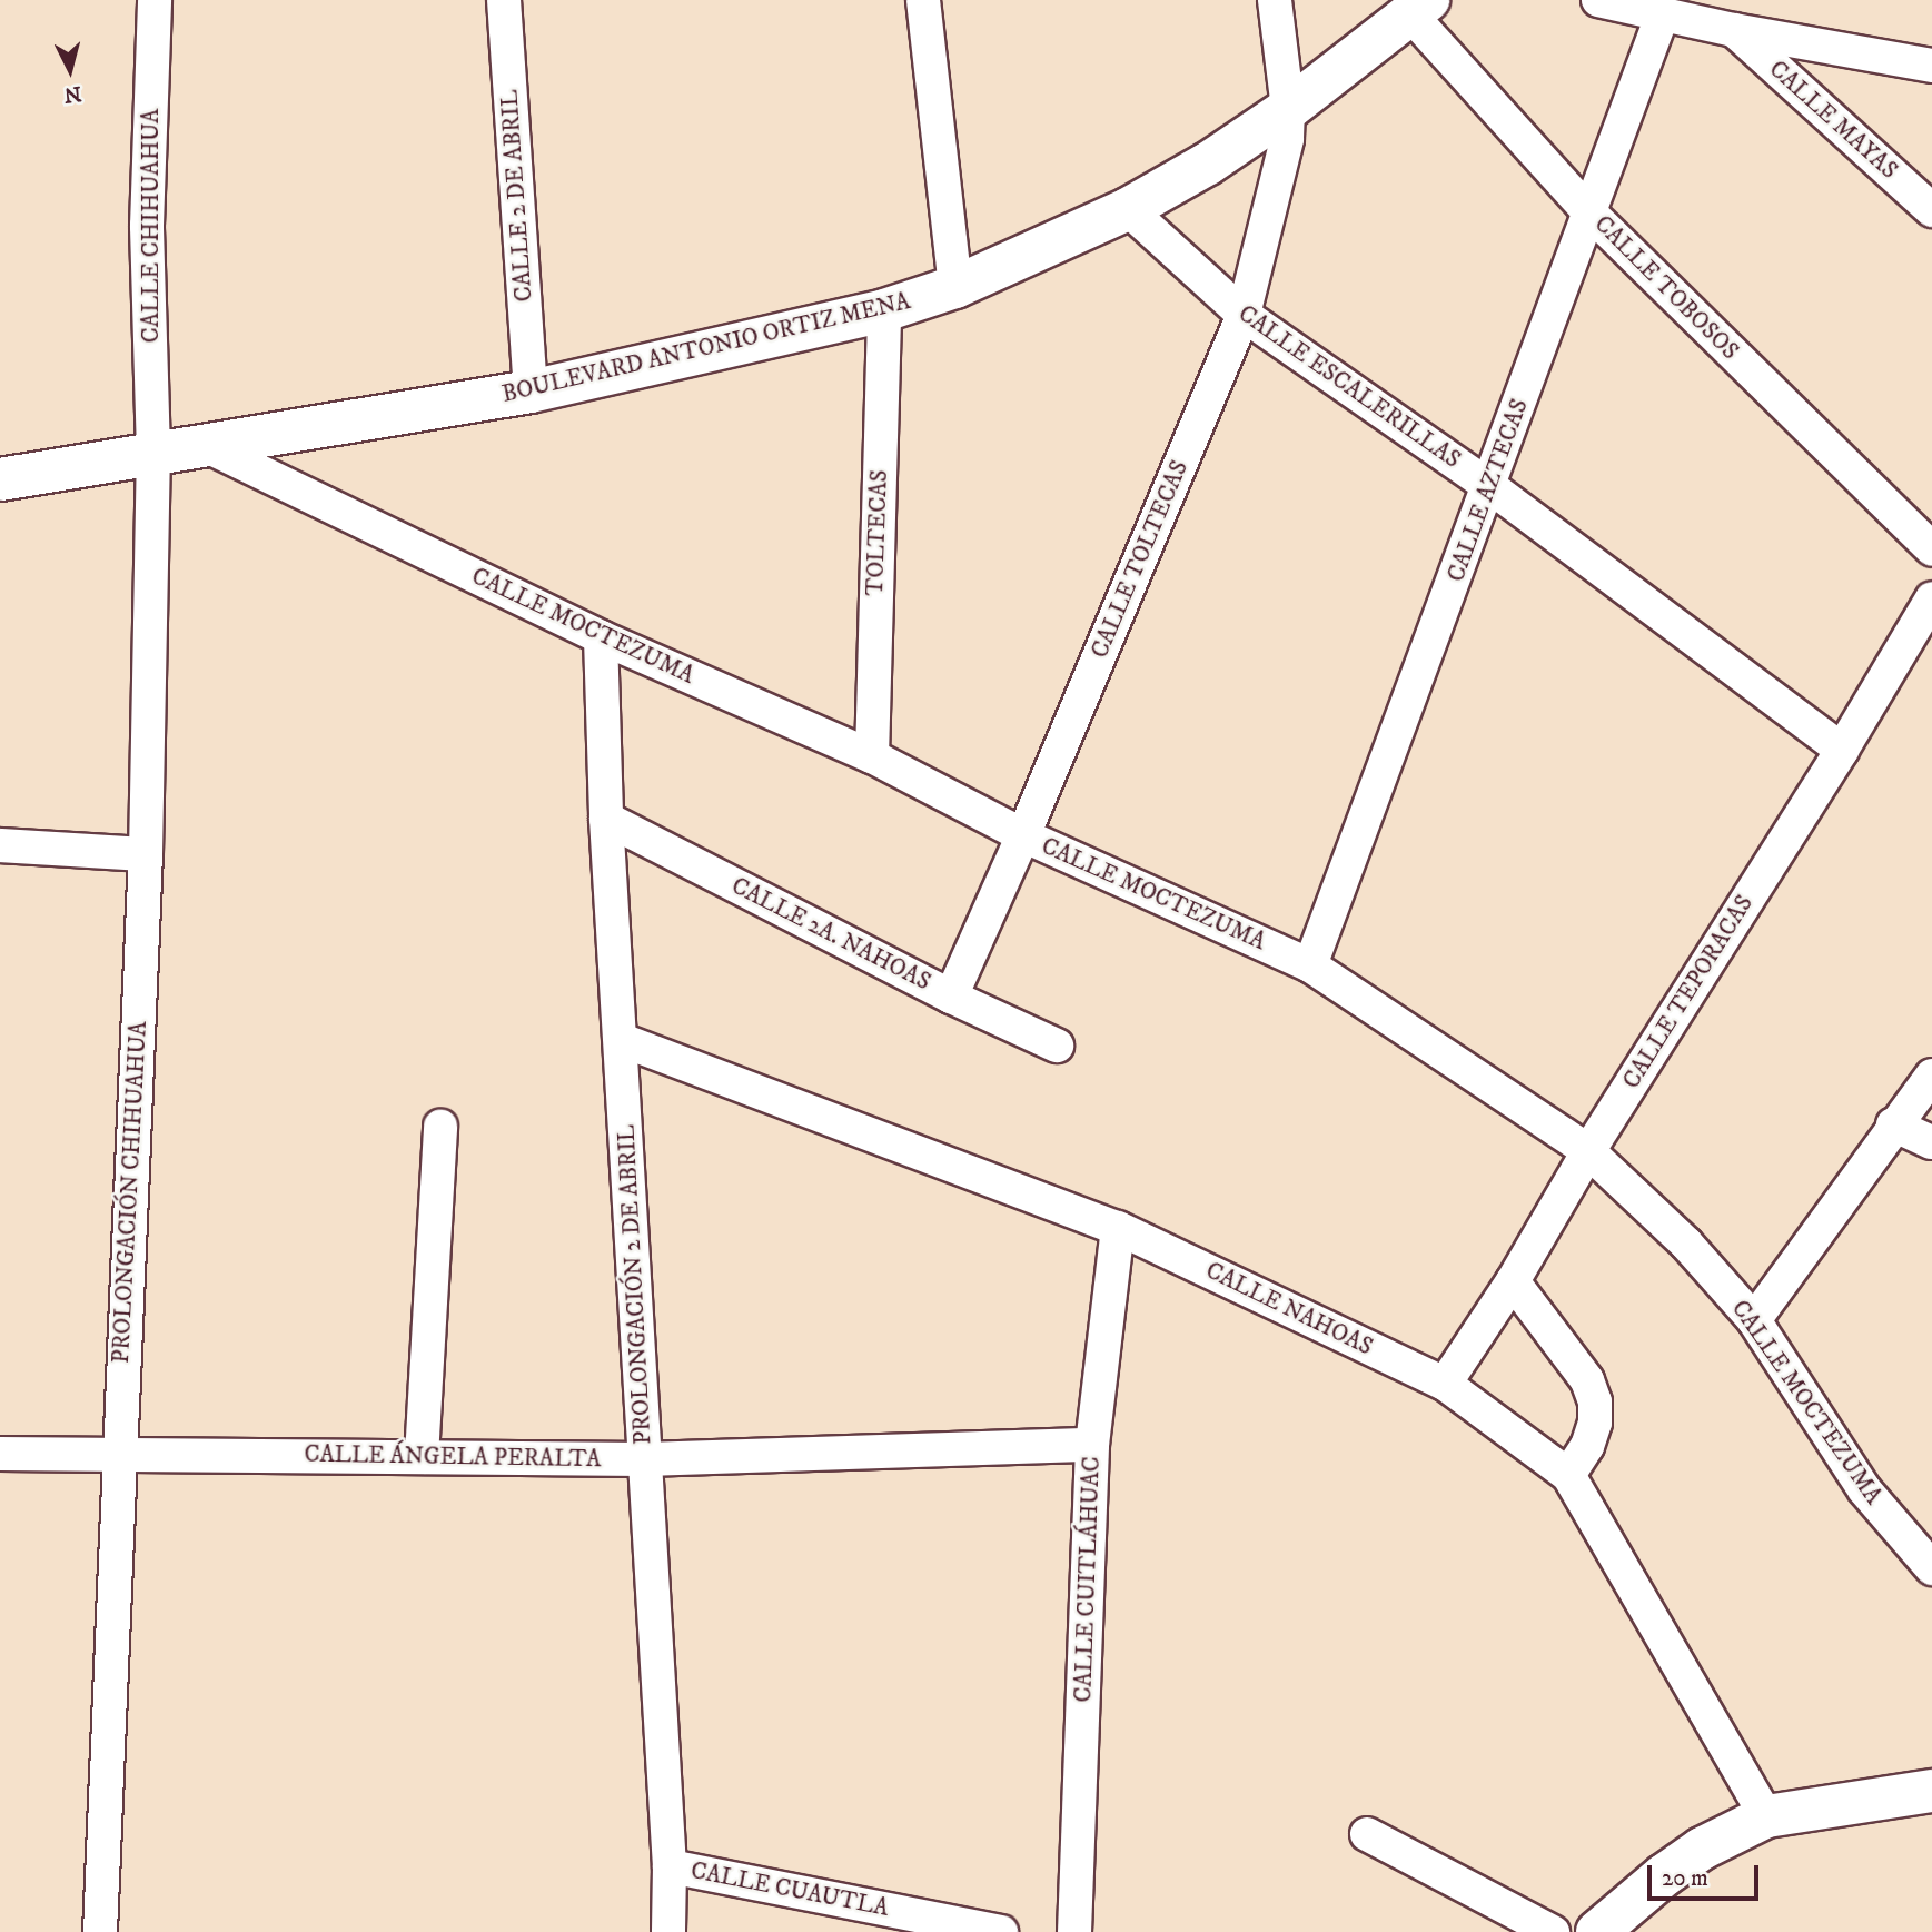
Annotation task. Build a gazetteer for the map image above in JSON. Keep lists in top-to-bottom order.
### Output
{
  "streets": {
    "main road": ["BOULEVARD ANTONIO ORTIZ MENA"],
    "street": [
      "CALLE MAYAS",
      "CALLE 2 DE ABRIL",
      "CALLE CHIHUAHUA",
      "CALLE TOBOSOS",
      "CALLE ESCALERILLAS",
      "CALLE AZTECAS",
      "TOLTECAS",
      "CALLE TOLTECAS",
      "CALLE MOCTEZUMA",
      "CALLE 2A. NAHOAS",
      "CALLE TEPORACAS",
      "PROLONGACIÓN CHIHUAHUA",
      "PROLONGACIÓN 2 DE ABRIL",
      "CALLE NAHOAS",
      "CALLE ÁNGELA PERALTA",
      "CALLE CUITLÁHUAC",
      "CALLE CUAUTLA"
    ]
  },
  "crossings": [
    ["CALLE 2 DE ABRIL", "BOULEVARD ANTONIO ORTIZ MENA"],
    ["CALLE CHIHUAHUA", "BOULEVARD ANTONIO ORTIZ MENA"],
    ["CALLE CHIHUAHUA", "PROLONGACIÓN CHIHUAHUA"],
    ["CALLE TOBOSOS", "BOULEVARD ANTONIO ORTIZ MENA"],
    ["CALLE TOBOSOS", "CALLE AZTECAS"],
    ["BOULEVARD ANTONIO ORTIZ MENA", "CALLE ESCALERILLAS"],
    ["BOULEVARD ANTONIO ORTIZ MENA", "TOLTECAS"],
    ["BOULEVARD ANTONIO ORTIZ MENA", "CALLE TOLTECAS"],
    ["BOULEVARD ANTONIO ORTIZ MENA", "CALLE MOCTEZUMA"],
    ["BOULEVARD ANTONIO ORTIZ MENA", "PROLONGACIÓN CHIHUAHUA"],
    ["CALLE ESCALERILLAS", "CALLE AZTECAS"],
    ["CALLE ESCALERILLAS", "CALLE TOLTECAS"],
    ["CALLE ESCALERILLAS", "CALLE TEPORACAS"],
    ["CALLE AZTECAS", "CALLE MOCTEZUMA"],
    ["TOLTECAS", "CALLE MOCTEZUMA"],
    ["CALLE TOLTECAS", "CALLE MOCTEZUMA"],
    ["CALLE TOLTECAS", "CALLE 2A. NAHOAS"],
    ["CALLE MOCTEZUMA", "CALLE TEPORACAS"],
    ["CALLE MOCTEZUMA", "PROLONGACIÓN 2 DE ABRIL"],
    ["CALLE 2A. NAHOAS", "PROLONGACIÓN 2 DE ABRIL"],
    ["CALLE TEPORACAS", "CALLE NAHOAS"],
    ["PROLONGACIÓN CHIHUAHUA", "CALLE ÁNGELA PERALTA"],
    ["PROLONGACIÓN 2 DE ABRIL", "CALLE NAHOAS"],
    ["PROLONGACIÓN 2 DE ABRIL", "CALLE ÁNGELA PERALTA"],
    ["PROLONGACIÓN 2 DE ABRIL", "CALLE CUAUTLA"],
    ["CALLE NAHOAS", "CALLE CUITLÁHUAC"],
    ["CALLE ÁNGELA PERALTA", "CALLE CUITLÁHUAC"]
  ],
  "scale_bar": "20 m",
  "north": "bottom"
}
